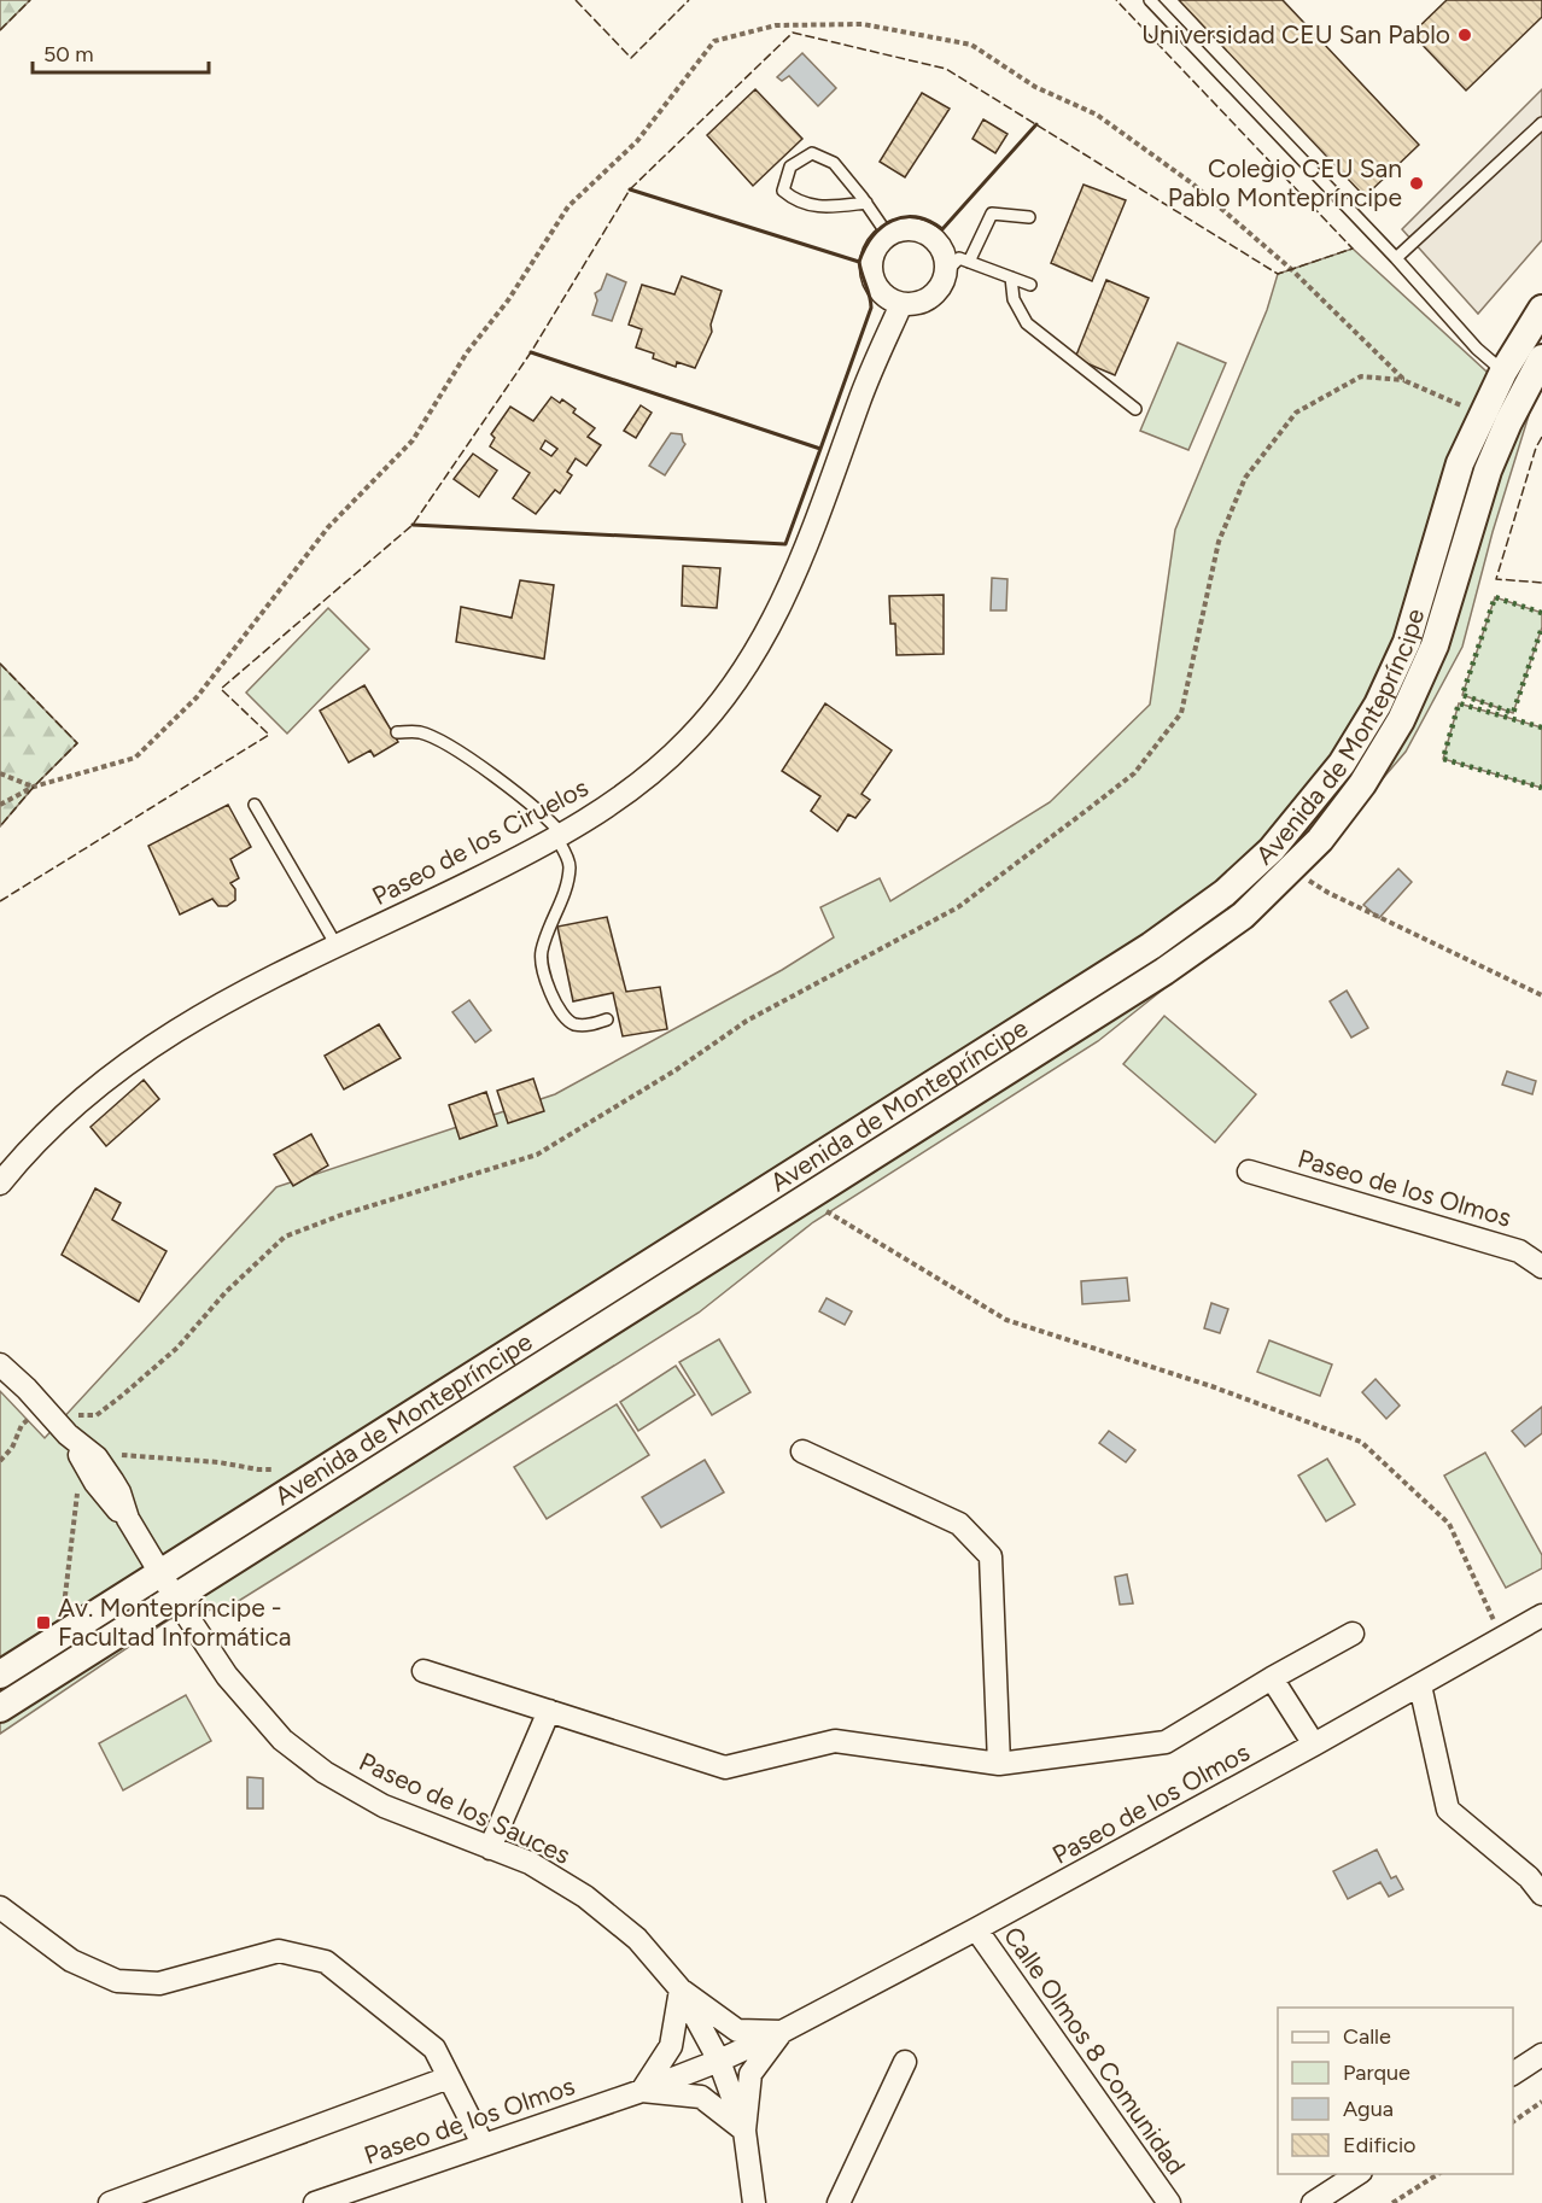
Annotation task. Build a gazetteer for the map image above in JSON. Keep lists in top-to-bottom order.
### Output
{
  "streets": {
    "street": [
      "Avenida de Montepríncipe",
      "Paseo de los Ciruelos",
      "Paseo de los Olmos",
      "Paseo de los Sauces",
      "Calle Olmos 8 Comunidad"
    ]
  },
  "crossings": [
    ["Avenida de Montepríncipe", "Paseo de los Sauces"],
    ["Paseo de los Olmos", "Paseo de los Sauces"],
    ["Paseo de los Olmos", "Calle Olmos 8 Comunidad"]
  ],
  "places": {
    "other": ["Universidad CEU San Pablo", "Colegio CEU San Pablo Montepríncipe"],
    "transit": ["Av. Montepríncipe - Facultad Informática"]
  },
  "legend": [
    "Calle",
    "Parque",
    "Agua",
    "Edificio"
  ],
  "scale_bar": "50 m"
}
